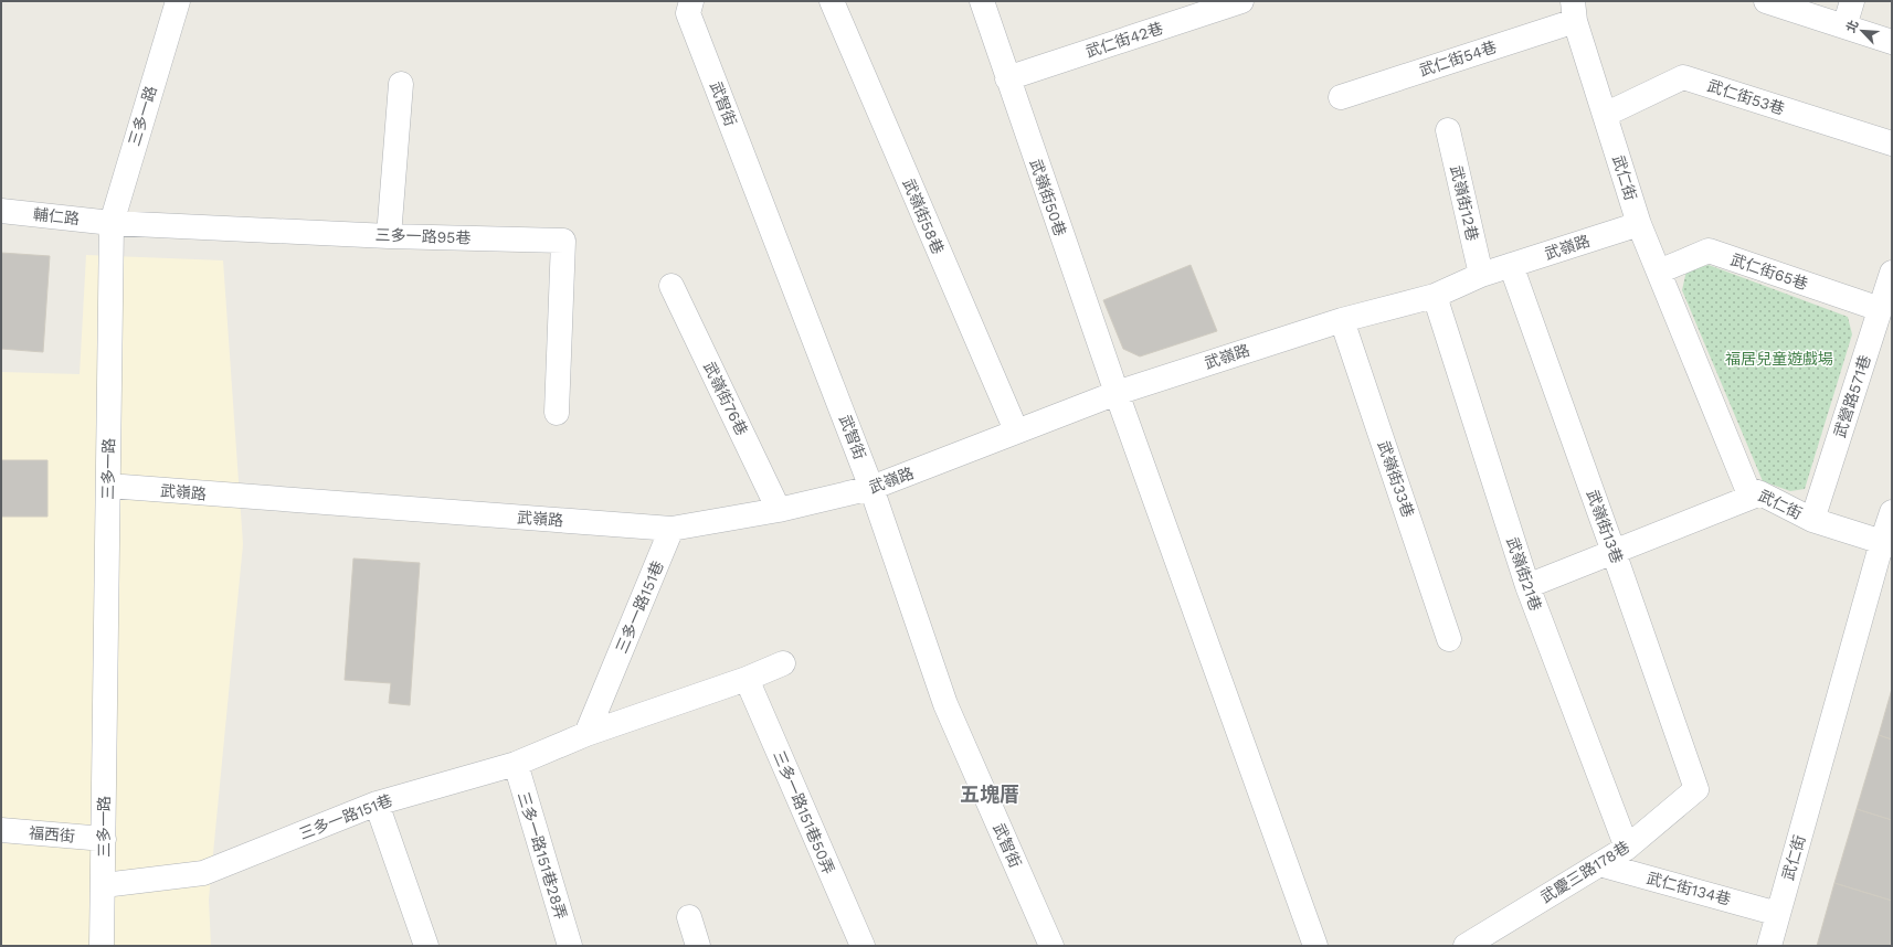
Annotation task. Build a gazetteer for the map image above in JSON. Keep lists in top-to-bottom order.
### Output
{
  "streets": {
    "street": [
      "武仁街42巷",
      "武仁街54巷",
      "武仁街53巷",
      "武智街",
      "三多一路",
      "武仁街",
      "武嶺街50巷",
      "武嶺街12巷",
      "輔仁路",
      "武嶺街58巷",
      "三多一路95巷",
      "武嶺路",
      "武仁街65巷",
      "武營路571巷",
      "武嶺街76巷",
      "武嶺街33巷",
      "武嶺街13巷",
      "武嶺街21巷",
      "三多一路151巷",
      "三多一路151巷50弄",
      "福西街",
      "三多一路151巷28弄",
      "武慶三路178巷",
      "武仁街134巷"
    ]
  },
  "crossings": [
    ["武仁街42巷", "武嶺街50巷"],
    ["武仁街54巷", "武仁街"],
    ["武仁街53巷", "武仁街"],
    ["武智街", "武嶺路"],
    ["三多一路", "輔仁路"],
    ["三多一路", "三多一路95巷"],
    ["三多一路", "武嶺路"],
    ["三多一路", "三多一路151巷"],
    ["三多一路", "福西街"],
    ["武仁街", "武嶺路"],
    ["武仁街", "武仁街65巷"],
    ["武仁街", "武營路571巷"],
    ["武仁街", "武仁街134巷"],
    ["武嶺街50巷", "武嶺路"],
    ["武嶺街12巷", "武嶺路"],
    ["輔仁路", "三多一路95巷"],
    ["武嶺街58巷", "武嶺路"],
    ["武嶺路", "武嶺街76巷"],
    ["武嶺路", "武嶺街33巷"],
    ["武嶺路", "武嶺街13巷"],
    ["武嶺路", "武嶺街21巷"],
    ["武嶺路", "三多一路151巷"],
    ["武仁街65巷", "武營路571巷"],
    ["武嶺街13巷", "武慶三路178巷"],
    ["武嶺街21巷", "武慶三路178巷"],
    ["三多一路151巷", "三多一路151巷50弄"],
    ["三多一路151巷", "三多一路151巷28弄"],
    ["武慶三路178巷", "武仁街134巷"]
  ],
  "districts": ["五塊厝"],
  "parks": ["福居兒童遊戲場"],
  "north": "top left"
}
